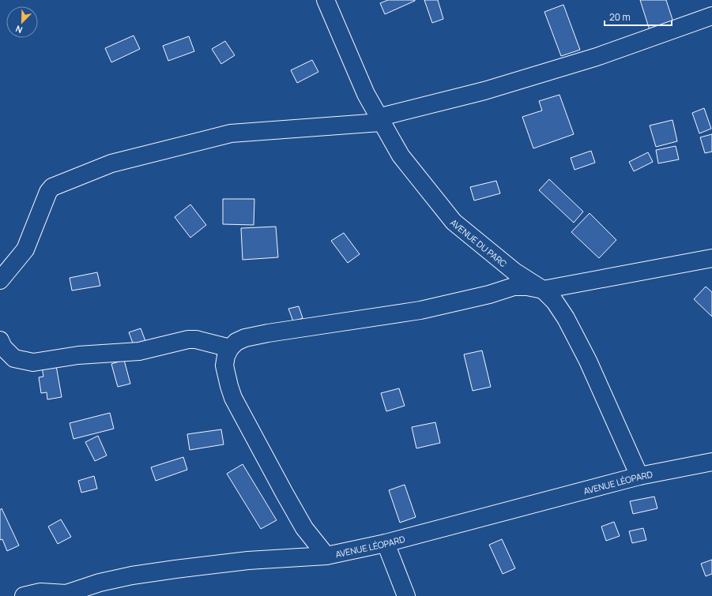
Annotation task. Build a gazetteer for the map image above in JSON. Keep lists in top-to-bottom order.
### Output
{
  "streets": {
    "street": ["AVENUE DU PARC", "AVENUE LÉOPARD"]
  },
  "crossings": [
    ["AVENUE DU PARC", "AVENUE LÉOPARD"]
  ],
  "scale_bar": "20 m",
  "north": "bottom left"
}
